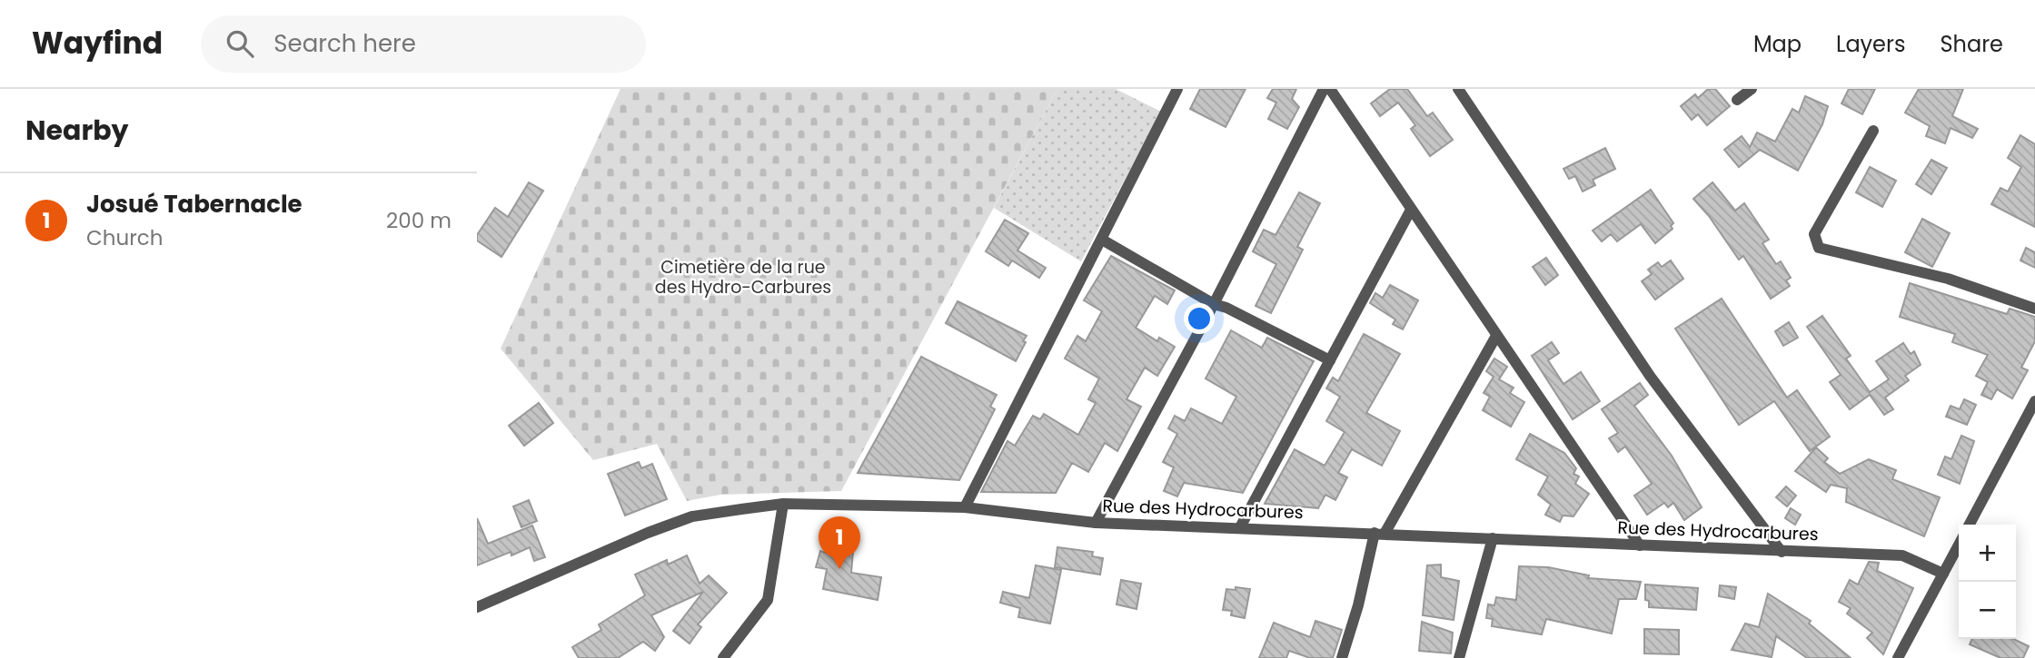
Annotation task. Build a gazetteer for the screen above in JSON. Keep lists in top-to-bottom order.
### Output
{
  "streets": {
    "street": ["Rue des Hydrocarbures"]
  },
  "parks": ["Cimetière de la rue des Hydro-Carbures"],
  "page": {
    "header": "Wayfind",
    "search": "Search here",
    "nav": ["Map", "Layers", "Share"],
    "heading": "Nearby",
    "list": [
      {
        "mark": "1",
        "name": "Josué Tabernacle",
        "note": "Church",
        "value": "200 m"
      }
    ],
    "pins": "1",
    "map_buttons": ["+", "−"]
  }
}
